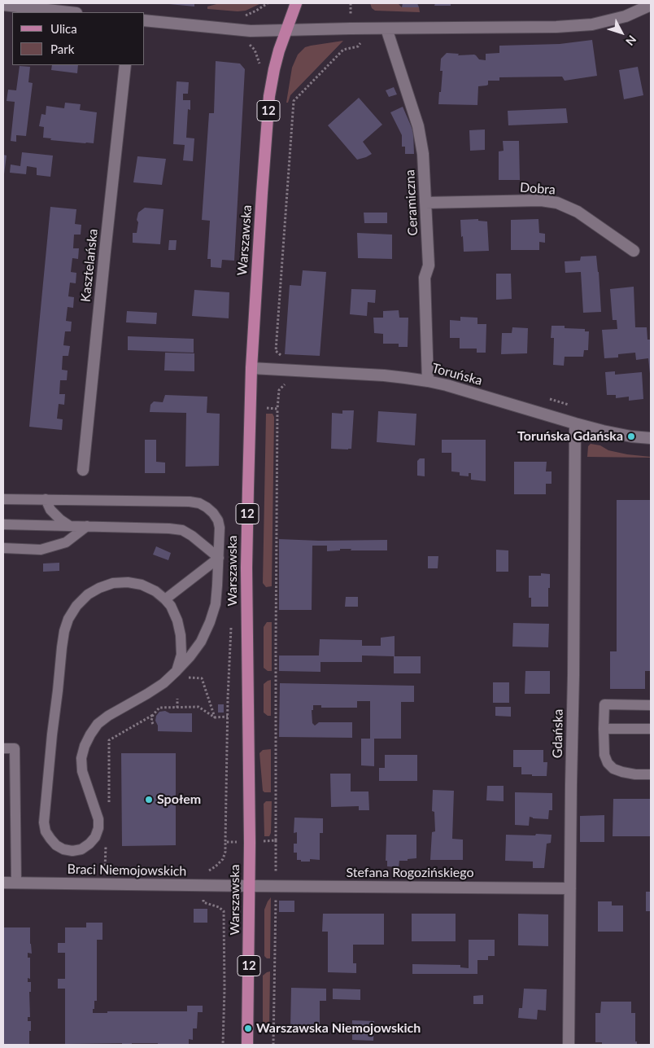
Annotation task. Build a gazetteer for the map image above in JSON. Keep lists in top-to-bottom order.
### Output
{
  "streets": {
    "main road": ["12", "Warszawska"],
    "street": [
      "Dobra",
      "Ceramiczna",
      "Kasztelańska",
      "Toruńska",
      "Gdańska",
      "Braci Niemojowskich",
      "Stefana Rogozińskiego"
    ]
  },
  "crossings": [
    ["Dobra", "Ceramiczna"],
    ["Ceramiczna", "Toruńska"],
    ["Warszawska", "Toruńska"],
    ["Warszawska", "Braci Niemojowskich"],
    ["Warszawska", "Stefana Rogozińskiego"],
    ["Toruńska", "Gdańska"],
    ["Gdańska", "Stefana Rogozińskiego"],
    ["Braci Niemojowskich", "Stefana Rogozińskiego"]
  ],
  "places": ["Toruńska Gdańska", "Społem", "Warszawska Niemojowskich"],
  "legend": ["Ulica", "Park"],
  "north": "bottom right"
}
